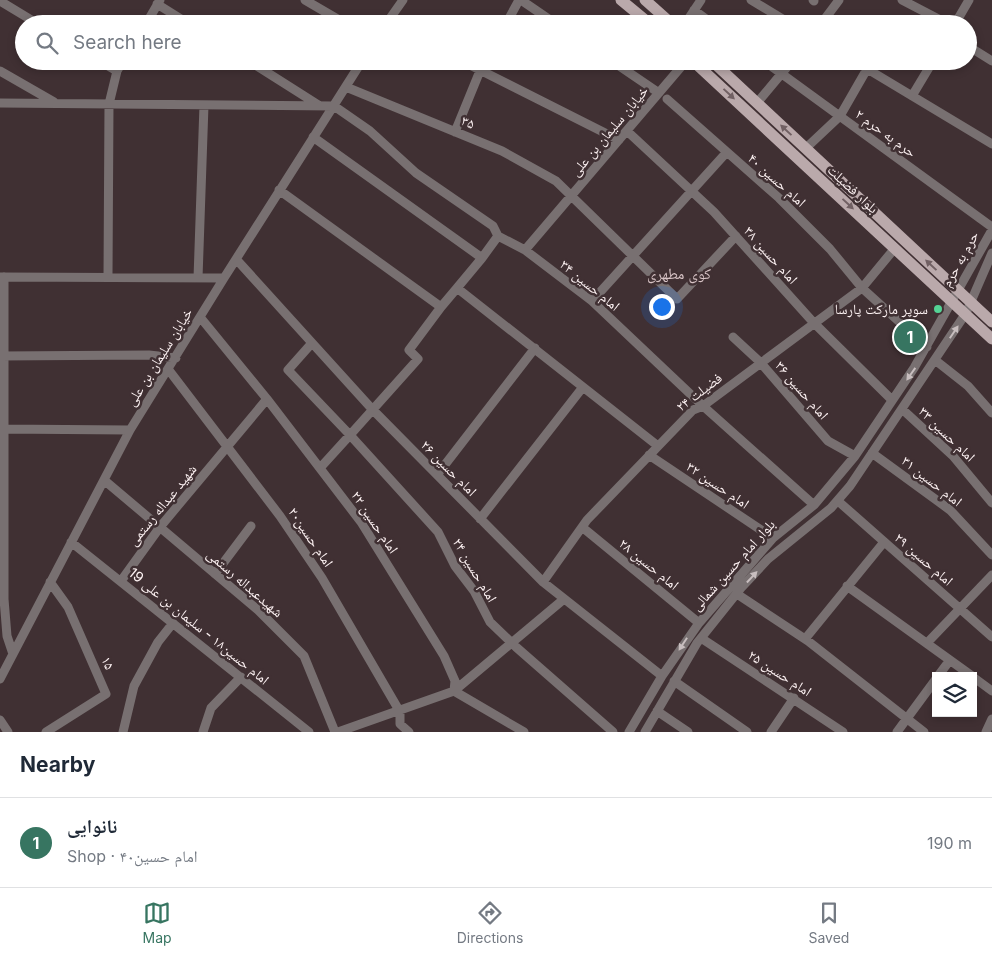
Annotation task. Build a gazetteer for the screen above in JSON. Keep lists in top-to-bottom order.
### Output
{
  "streets": {
    "main road": ["بلوار فضیلت"],
    "street": [
      "۳۵",
      "خیابان سلیمان بن علی",
      "حرم به حرم ۲",
      "امام حسین ۴۰",
      "امام حسین ۳۸",
      "حرم به حرم",
      "امام حسین ۳۴",
      "امام حسین ۳۶",
      "فضیلت ۲۴",
      "امام حسین ۳۳",
      "امام حسین ۲۶",
      "امام حسین ۳۱",
      "امام حسین ۳۲",
      "شهید عبداله رستمی",
      "امام حسین ۲۲",
      "امام حسین۲۰",
      "امام حسین ۲۹",
      "امام حسین ۲۸",
      "بلوار امام حسین شمالی",
      "امام حسین ۲۴",
      "شهیدعبداله رستمی",
      "امام حسین۱۸ - سلیمان بن علی 19",
      "۱۵",
      "امام حسین ۲۵"
    ]
  },
  "crossings": [
    ["۳۵", "خیابان سلیمان بن علی"],
    ["۳۵", "امام حسین ۳۸"],
    ["خیابان سلیمان بن علی", "امام حسین ۳۸"],
    ["خیابان سلیمان بن علی", "امام حسین ۳۴"],
    ["خیابان سلیمان بن علی", "امام حسین ۲۶"],
    ["خیابان سلیمان بن علی", "امام حسین ۲۲"],
    ["خیابان سلیمان بن علی", "امام حسین۲۰"],
    ["خیابان سلیمان بن علی", "شهیدعبداله رستمی"],
    ["خیابان سلیمان بن علی", "امام حسین۱۸ - سلیمان بن علی 19"],
    ["خیابان سلیمان بن علی", "۱۵"],
    ["حرم به حرم ۲", "حرم به حرم"],
    ["امام حسین ۴۰", "فضیلت ۲۴"],
    ["امام حسین ۴۰", "بلوار امام حسین شمالی"],
    ["بلوار فضیلت", "حرم به حرم"],
    ["بلوار فضیلت", "فضیلت ۲۴"],
    ["بلوار فضیلت", "بلوار امام حسین شمالی"],
    ["امام حسین ۳۸", "فضیلت ۲۴"],
    ["امام حسین ۳۸", "بلوار امام حسین شمالی"],
    ["حرم به حرم", "بلوار امام حسین شمالی"],
    ["امام حسین ۳۴", "فضیلت ۲۴"],
    ["امام حسین ۳۴", "بلوار امام حسین شمالی"],
    ["امام حسین ۳۶", "فضیلت ۲۴"],
    ["امام حسین ۳۶", "بلوار امام حسین شمالی"],
    ["فضیلت ۲۴", "امام حسین ۲۶"],
    ["فضیلت ۲۴", "امام حسین ۳۲"],
    ["فضیلت ۲۴", "امام حسین ۲۸"],
    ["امام حسین ۳۳", "بلوار امام حسین شمالی"],
    ["امام حسین ۲۶", "بلوار امام حسین شمالی"],
    ["امام حسین ۲۶", "امام حسین ۲۴"],
    ["امام حسین ۳۱", "بلوار امام حسین شمالی"],
    ["امام حسین ۳۲", "بلوار امام حسین شمالی"],
    ["شهید عبداله رستمی", "امام حسین ۲۲"],
    ["شهید عبداله رستمی", "امام حسین۲۰"],
    ["شهید عبداله رستمی", "شهیدعبداله رستمی"],
    ["شهید عبداله رستمی", "امام حسین۱۸ - سلیمان بن علی 19"],
    ["امام حسین ۲۹", "بلوار امام حسین شمالی"],
    ["امام حسین ۲۸", "بلوار امام حسین شمالی"],
    ["بلوار امام حسین شمالی", "امام حسین ۲۵"]
  ],
  "districts": ["کوی مطهری"],
  "places": ["سوپر مارکت پارسا"],
  "page": {
    "search": "Search here",
    "pins": "1",
    "heading": "Nearby",
    "list": [
      {
        "mark": "1",
        "name": "نانوایی",
        "note": "Shop · امام حسین۴۰",
        "value": "190 m"
      }
    ],
    "nav": ["Map", "Directions", "Saved"]
  }
}
